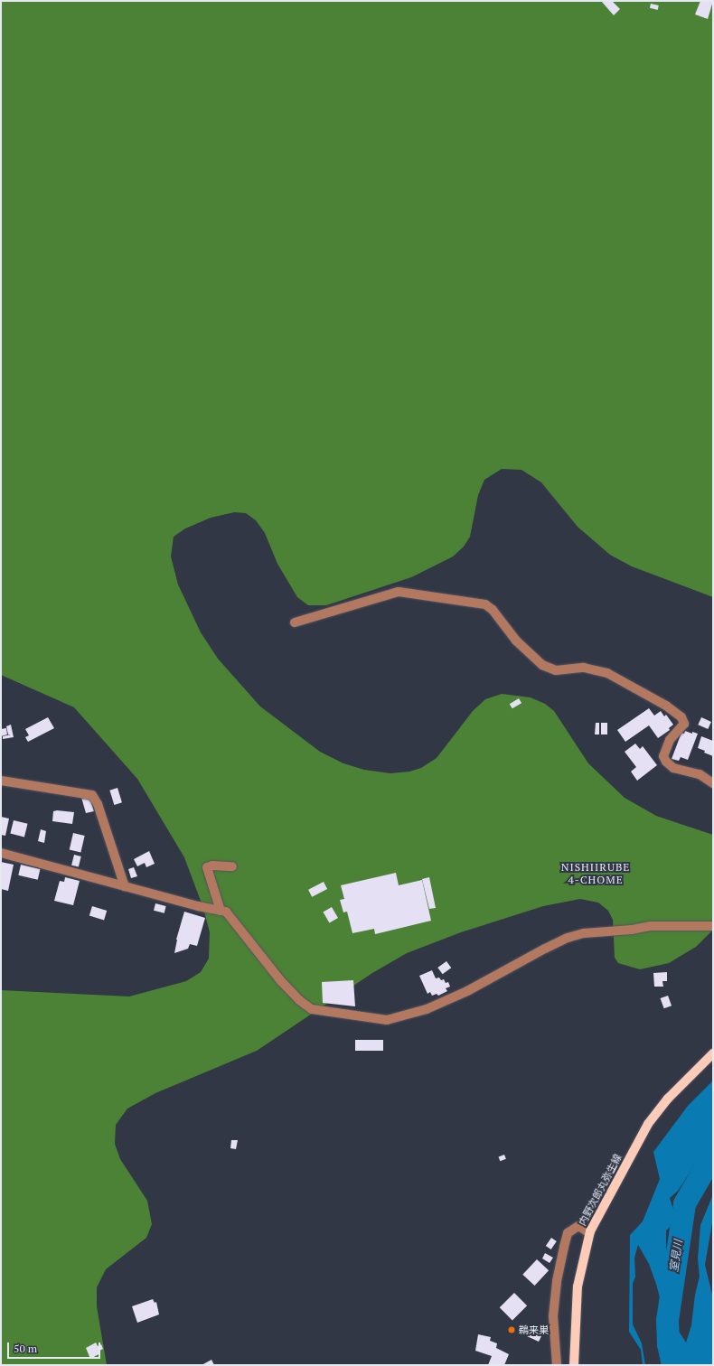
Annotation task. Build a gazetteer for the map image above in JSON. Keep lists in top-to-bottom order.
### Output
{
  "streets": {
    "main road": ["内野次郎丸弥生線"]
  },
  "districts": ["NISHIIRUBE 4-CHOME"],
  "water": ["室見川"],
  "places": ["鵜来巣"],
  "scale_bar": "50 m"
}
